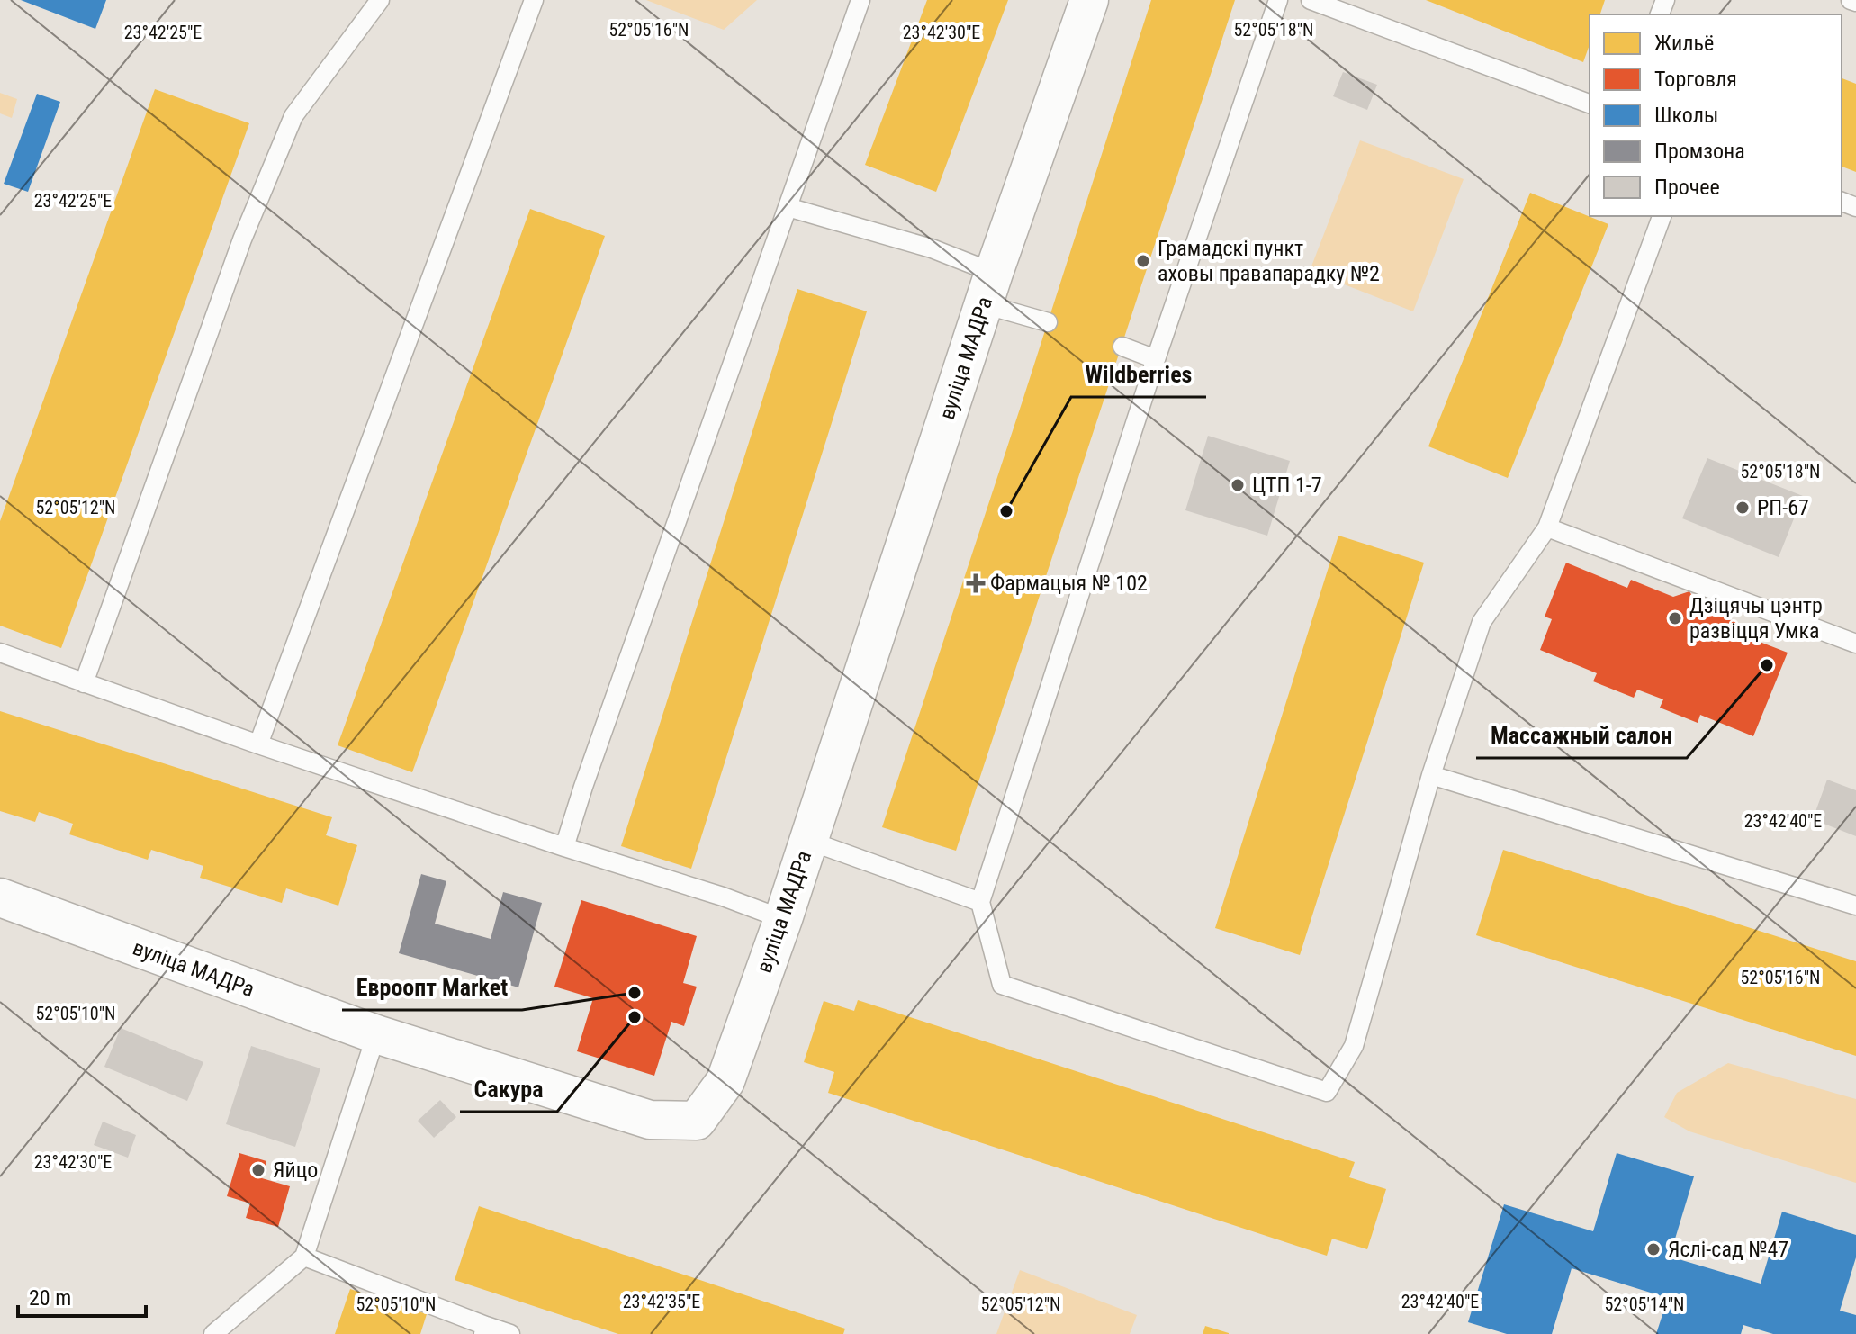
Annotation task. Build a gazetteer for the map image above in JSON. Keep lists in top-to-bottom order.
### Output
{
  "streets": {
    "street": ["вуліца МАДРа"]
  },
  "places": {
    "other": [
      "Грамадскі пункт аховы правапарадку №2",
      "ЦТП 1-7",
      "РП-67",
      "Wildberries",
      "Дзіцячы цэнтр развіцця Умка",
      "Массажный салон",
      "Евроопт Market",
      "Сакура",
      "Яйцо",
      "Яслі-сад №47"
    ],
    "health": ["Фармацыя № 102"]
  },
  "legend": [
    "Жильё",
    "Торговля",
    "Школы",
    "Промзона",
    "Прочее"
  ],
  "scale_bar": "20 m",
  "coordinates": [
    "52°05'16\"N",
    "52°05'18\"N",
    "23°42'25\"E",
    "23°42'30\"E",
    "52°05'12\"N",
    "23°42'40\"E",
    "52°05'10\"N",
    "23°42'35\"E",
    "52°05'14\"N"
  ]
}
